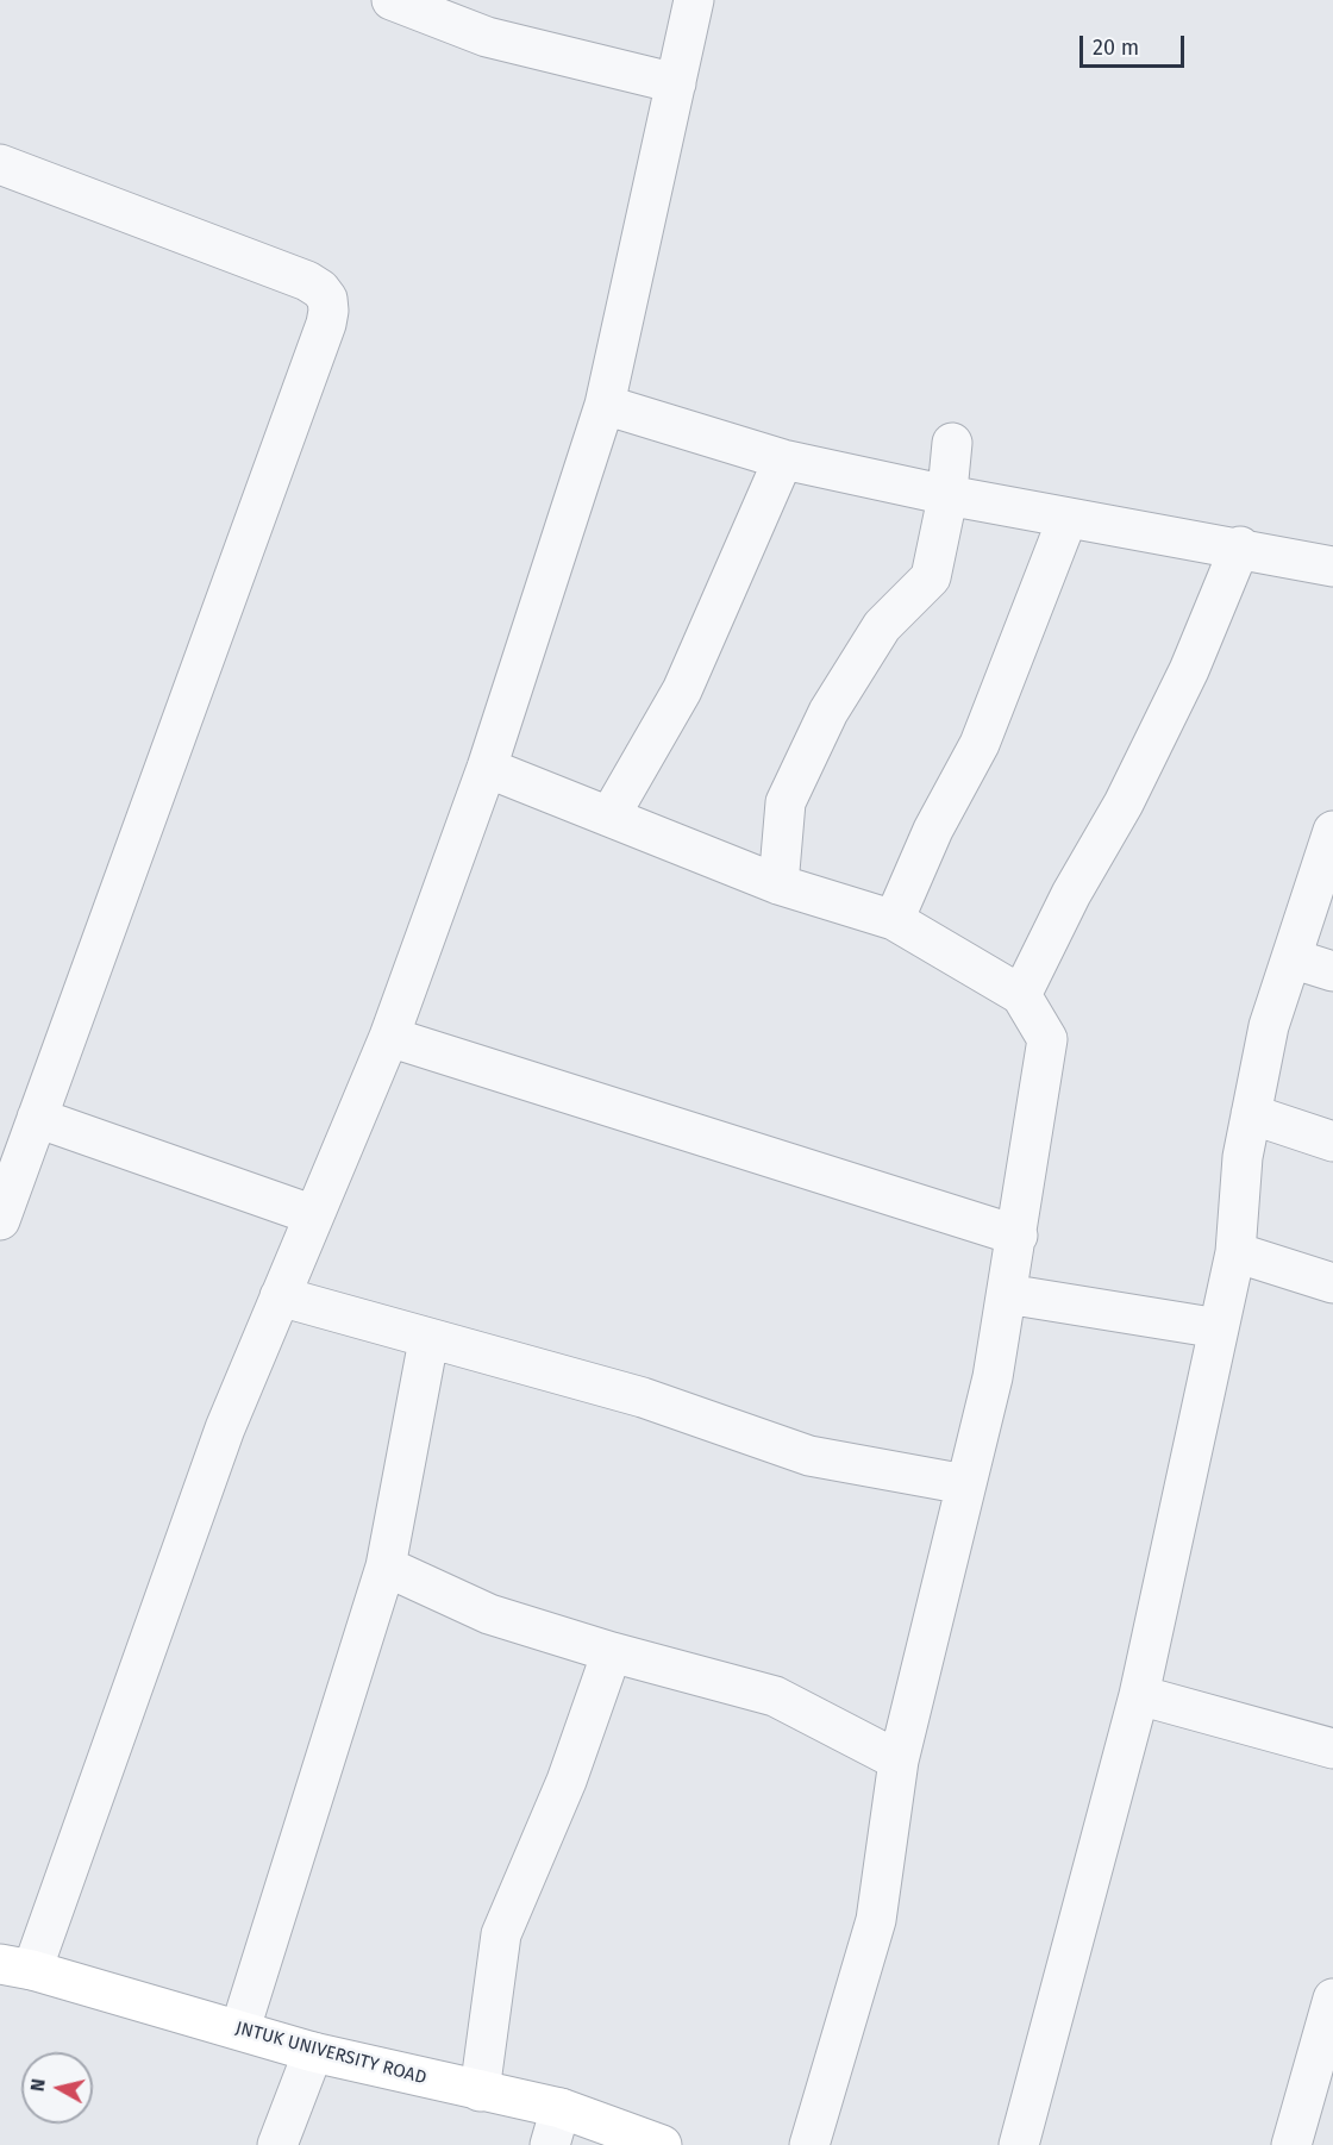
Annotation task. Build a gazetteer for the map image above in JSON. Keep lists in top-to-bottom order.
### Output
{
  "streets": {
    "main road": ["JNTUK UNIVERSITY ROAD"]
  },
  "scale_bar": "20 m",
  "north": "left"
}
